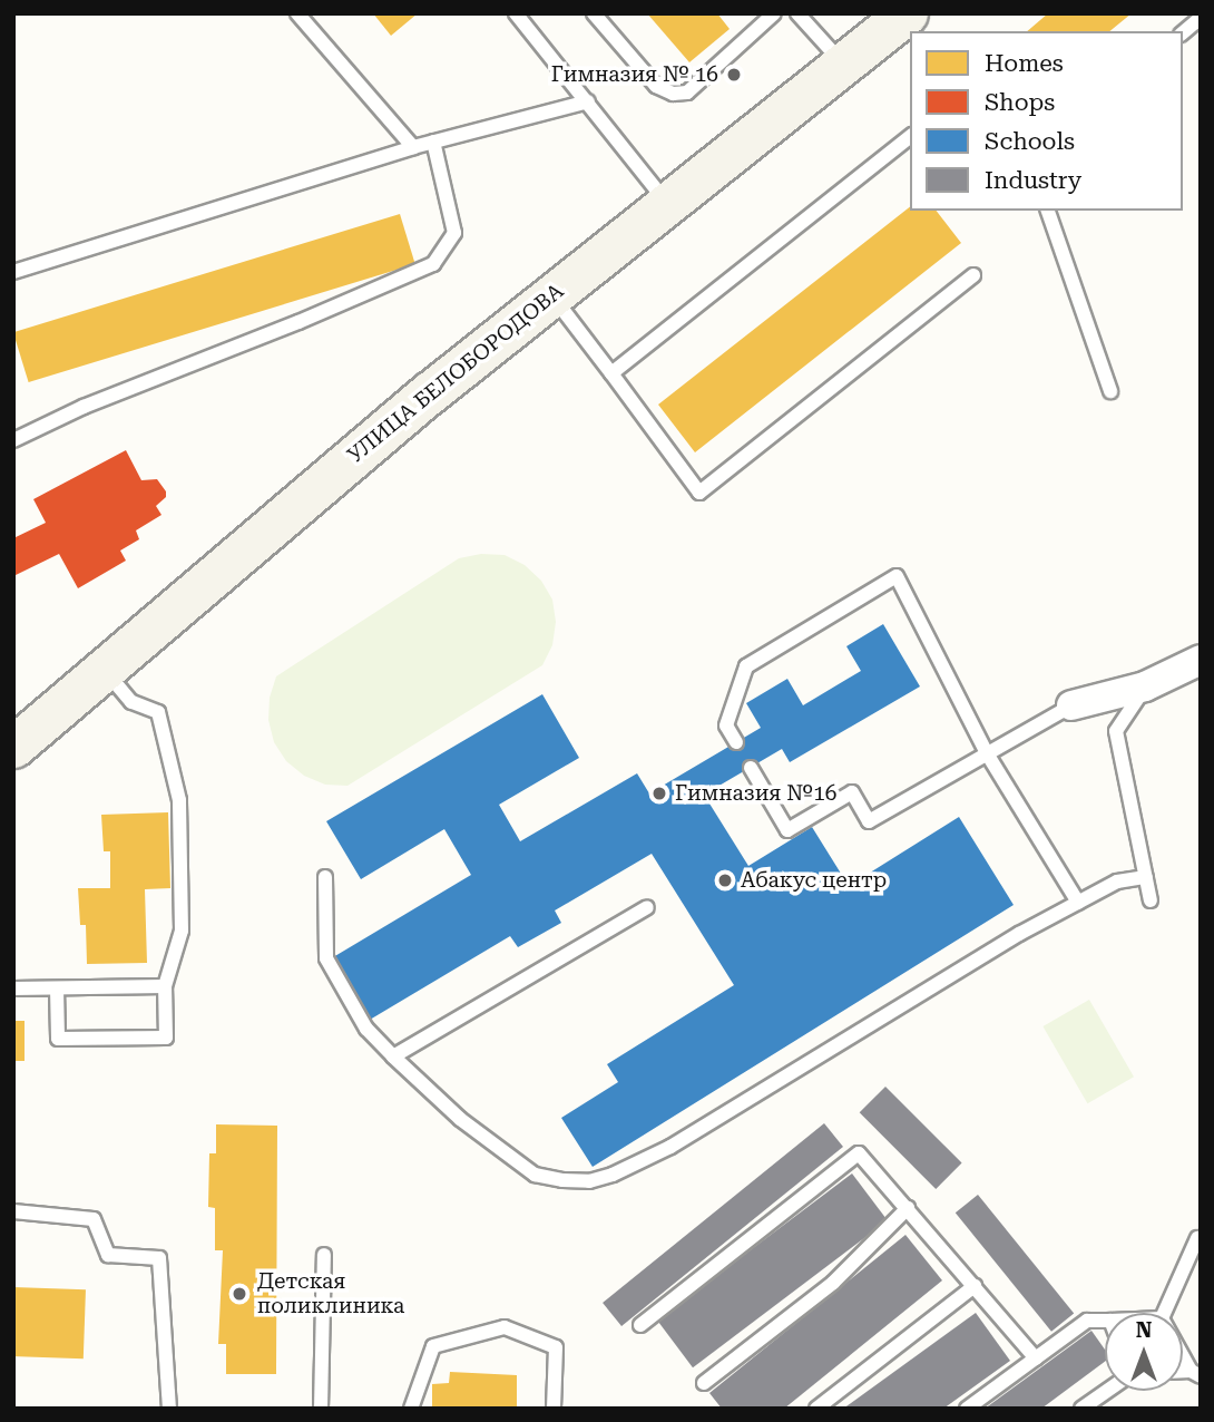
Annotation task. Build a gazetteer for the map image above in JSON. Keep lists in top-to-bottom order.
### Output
{
  "streets": {
    "street": ["УЛИЦА БЕЛОБОРОДОВА"]
  },
  "places": [
    "Гимназия № 16",
    "Гимназия №16",
    "Абакус центр",
    "Детская поликлиника"
  ],
  "legend": [
    "Homes",
    "Shops",
    "Schools",
    "Industry"
  ],
  "north": "top"
}
